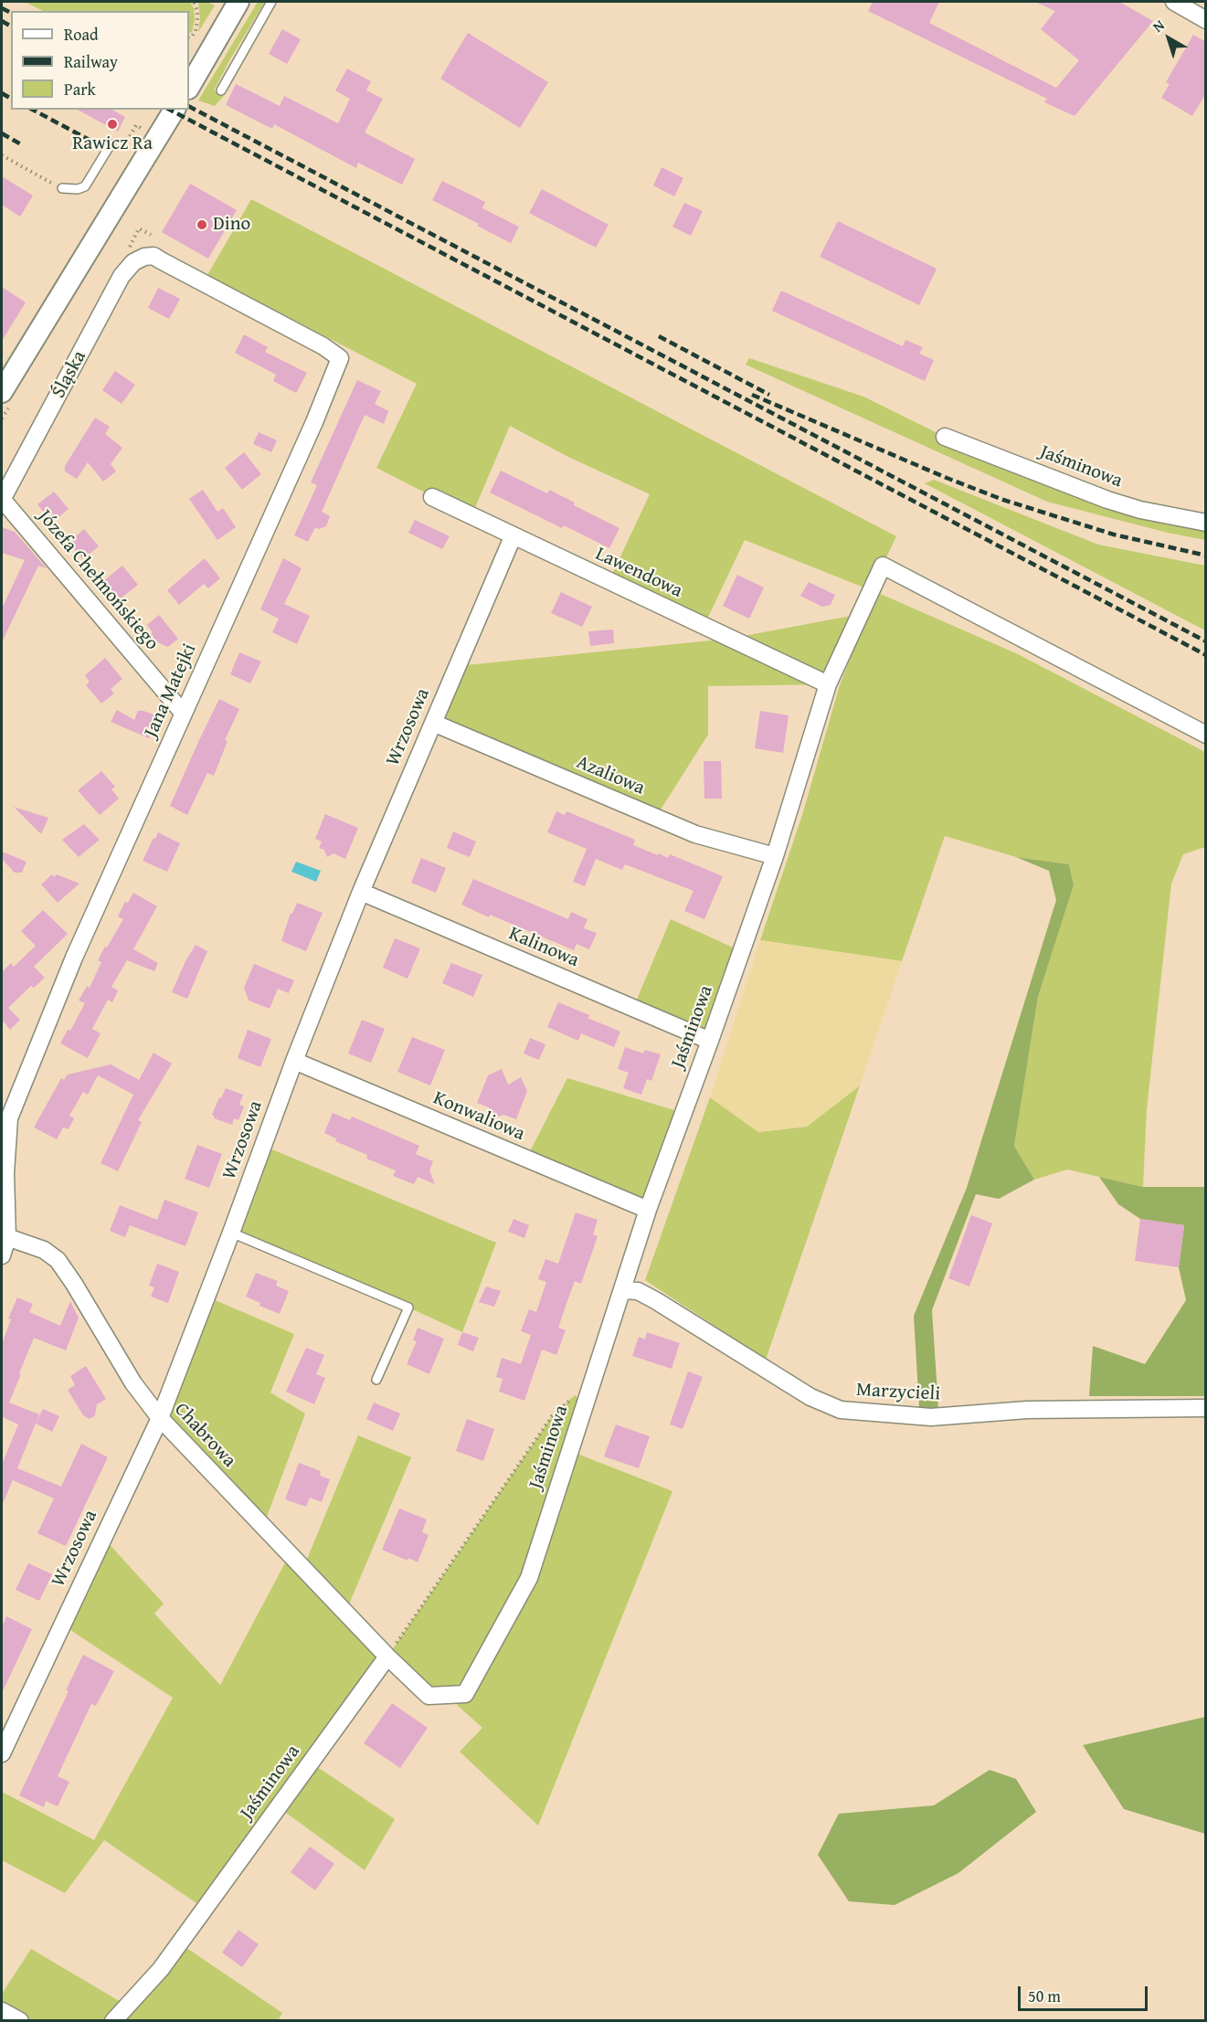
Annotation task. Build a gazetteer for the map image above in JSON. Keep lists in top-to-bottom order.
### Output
{
  "streets": {
    "street": [
      "Śląska",
      "Jaśminowa",
      "Lawendowa",
      "Józefa Chełmońskiego",
      "Jana Matejki",
      "Wrzosowa",
      "Azaliowa",
      "Kalinowa",
      "Konwaliowa",
      "Marzycieli",
      "Chabrowa"
    ]
  },
  "crossings": [
    ["Śląska", "Józefa Chełmońskiego"],
    ["Śląska", "Jana Matejki"],
    ["Jaśminowa", "Lawendowa"],
    ["Jaśminowa", "Azaliowa"],
    ["Jaśminowa", "Kalinowa"],
    ["Jaśminowa", "Konwaliowa"],
    ["Jaśminowa", "Marzycieli"],
    ["Jaśminowa", "Chabrowa"],
    ["Lawendowa", "Wrzosowa"],
    ["Józefa Chełmońskiego", "Jana Matejki"],
    ["Jana Matejki", "Chabrowa"],
    ["Wrzosowa", "Azaliowa"],
    ["Wrzosowa", "Kalinowa"],
    ["Wrzosowa", "Konwaliowa"],
    ["Wrzosowa", "Chabrowa"]
  ],
  "places": ["Rawicz Ra", "Dino"],
  "legend": ["Road", "Railway", "Park"],
  "scale_bar": "50 m",
  "north": "top left"
}
